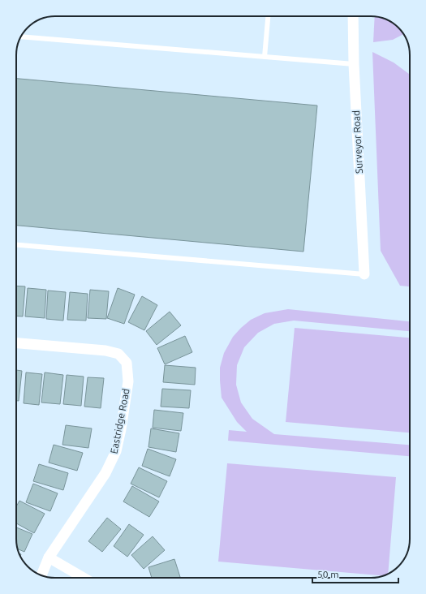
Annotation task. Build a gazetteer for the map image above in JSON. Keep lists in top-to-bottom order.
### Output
{
  "streets": {
    "street": ["Surveyor Road", "Eastridge Road"]
  },
  "scale_bar": "50 m"
}
